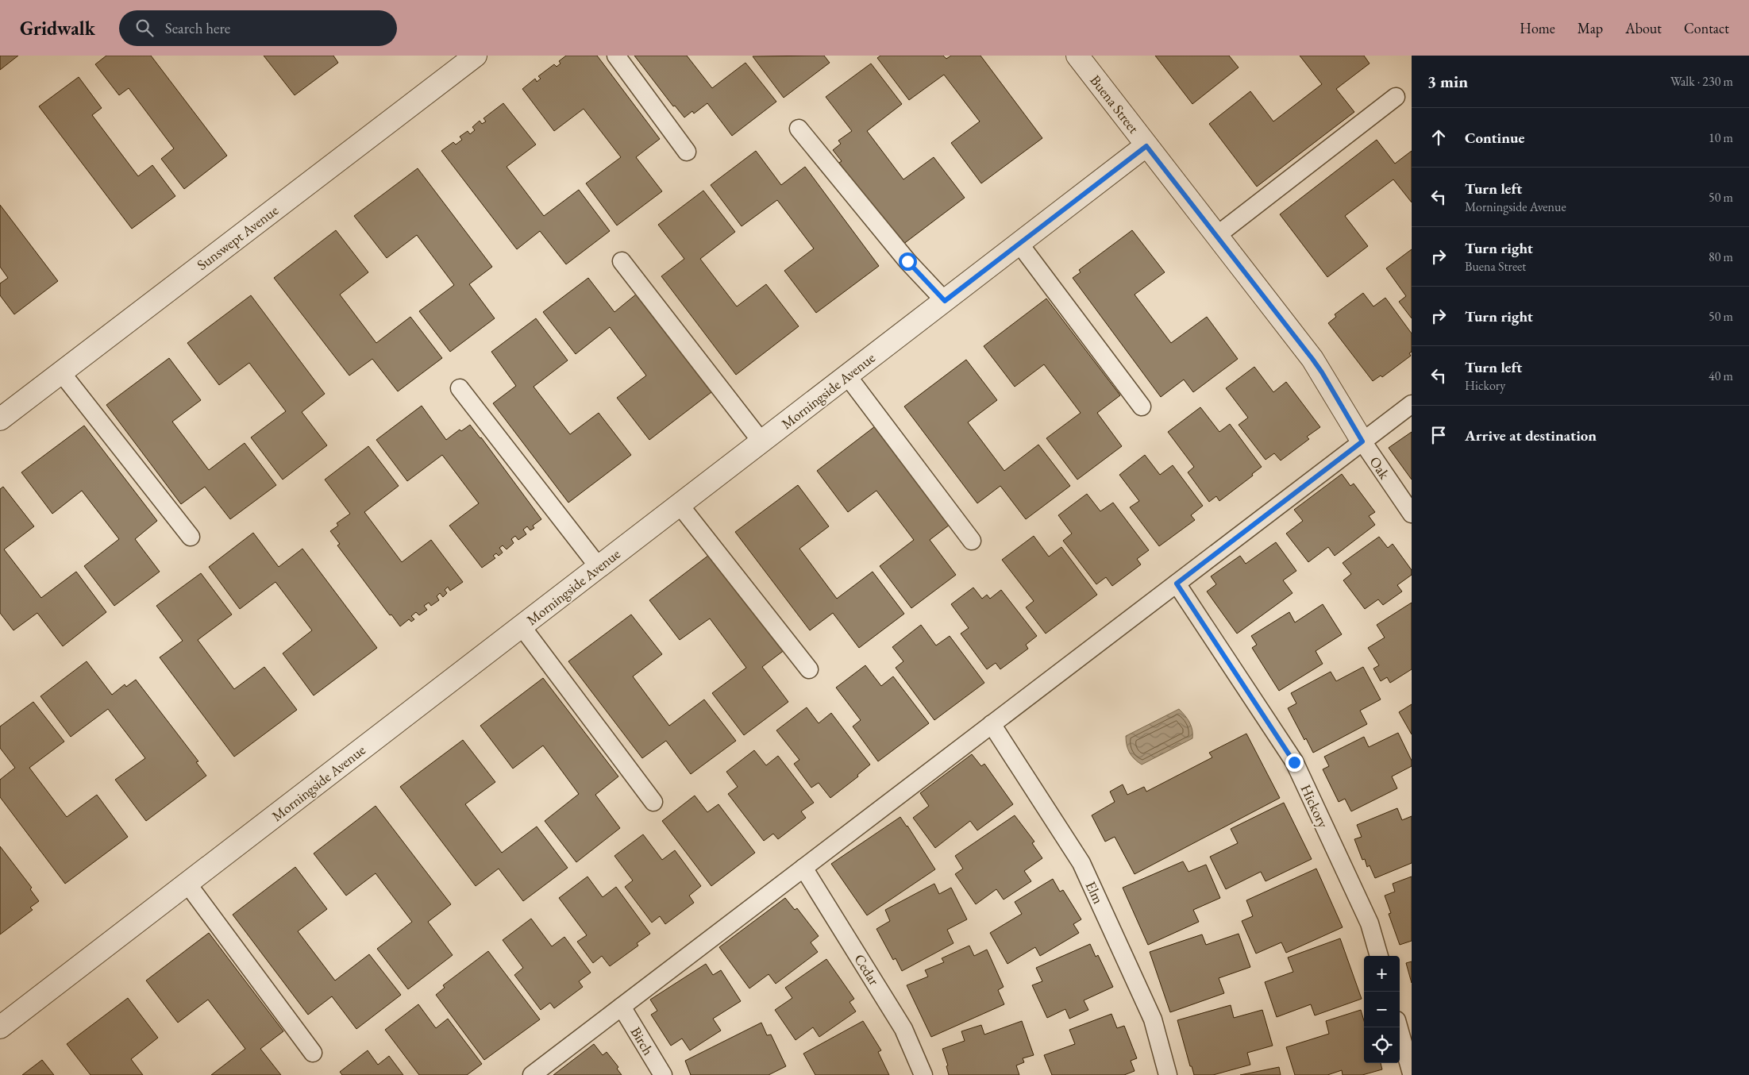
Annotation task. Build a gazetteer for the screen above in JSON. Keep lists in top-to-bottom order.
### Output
{
  "streets": {
    "street": ["Buena Street", "Sunswept Avenue", "Morningside Avenue"],
    "lane": [
      "Oak",
      "Hickory",
      "Elm",
      "Cedar",
      "Birch"
    ]
  },
  "crossings": [
    ["Buena Street", "Morningside Avenue"],
    ["Buena Street", "Oak"]
  ],
  "page": {
    "header": "Gridwalk",
    "search": "Search here",
    "nav": [
      "Home",
      "Map",
      "About",
      "Contact"
    ],
    "heading": ["3 min", "Walk · 230 m"],
    "list": [
      ["Continue", "10 m"],
      ["Turn left", "Morningside Avenue", "50 m"],
      ["Turn right", "Buena Street", "80 m"],
      ["Turn right", "50 m"],
      ["Turn left", "Hickory", "40 m"],
      "Arrive at destination"
    ],
    "map_buttons": ["+", "−"]
  }
}
